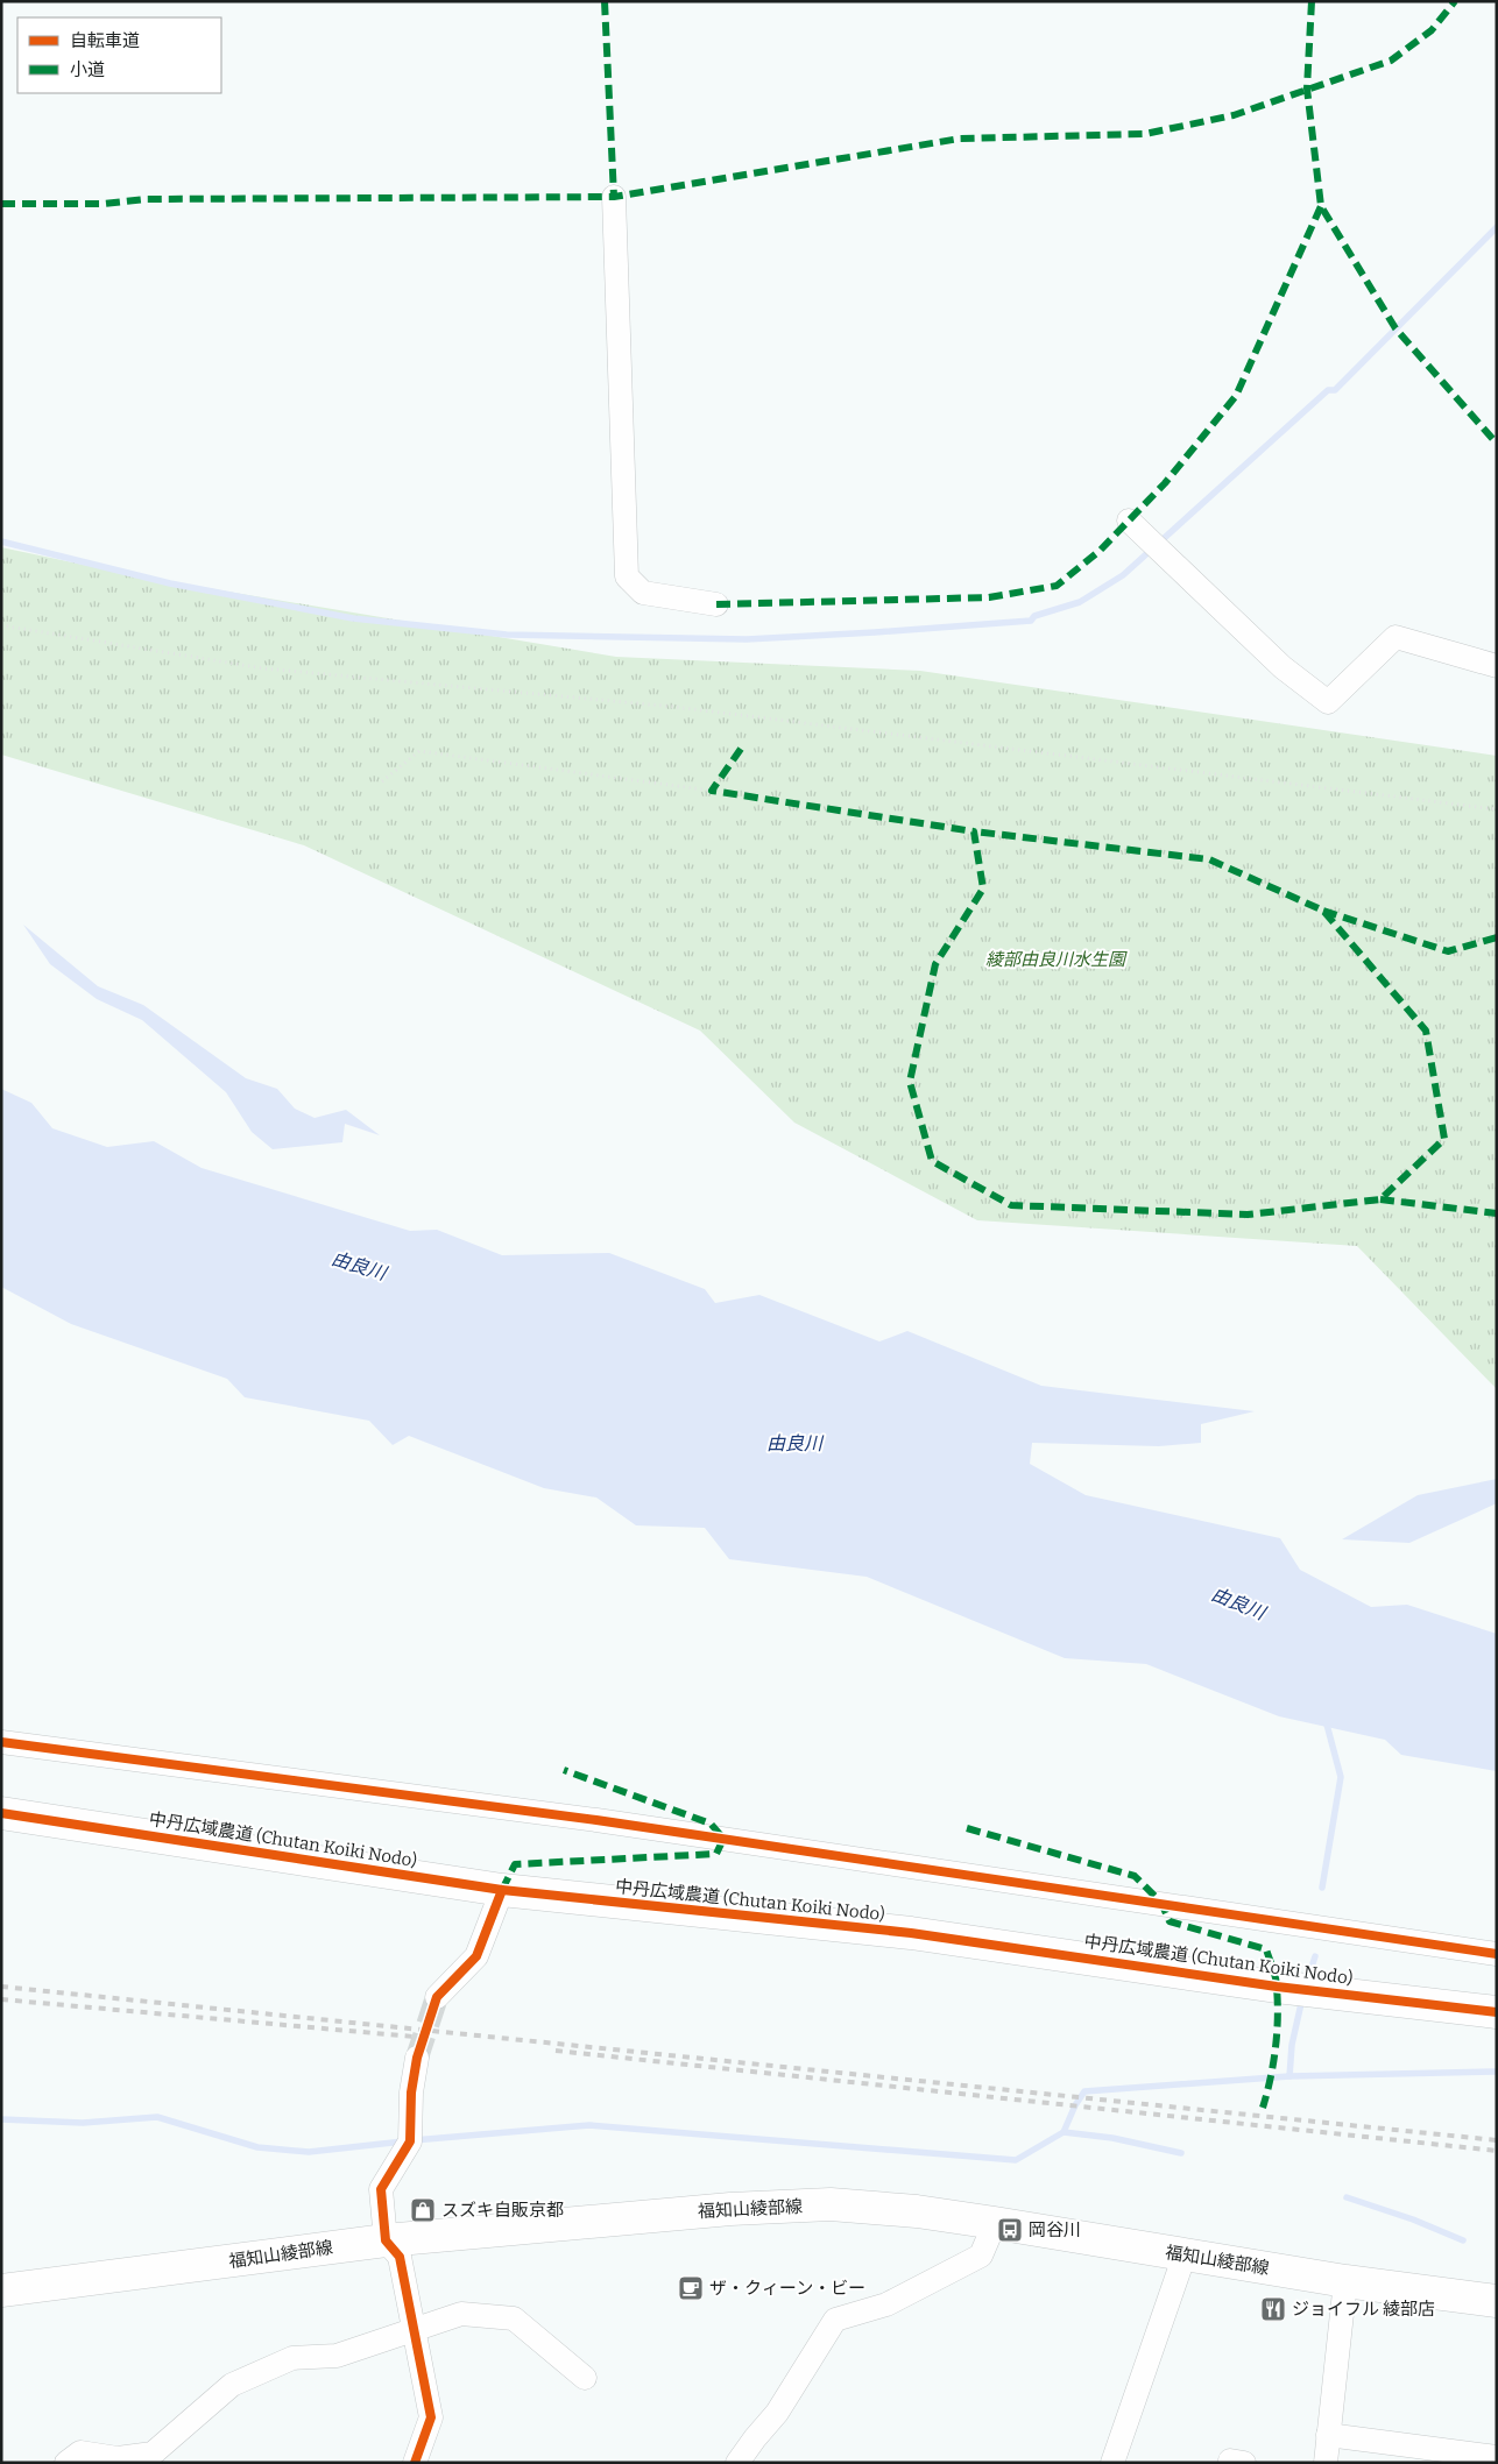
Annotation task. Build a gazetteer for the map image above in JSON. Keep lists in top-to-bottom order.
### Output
{
  "streets": {
    "main road": ["中丹広域農道 (Chutan Koiki Nodo)", "福知山綾部線"]
  },
  "water": ["由良川"],
  "parks": ["綾部由良川水生園"],
  "places": {
    "shop": ["スズキ自販京都"],
    "bus stop": ["岡谷川"],
    "cafe": ["ザ・クィーン・ビー"],
    "restaurant": ["ジョイフル 綾部店"]
  },
  "legend": ["自転車道", "小道"]
}
